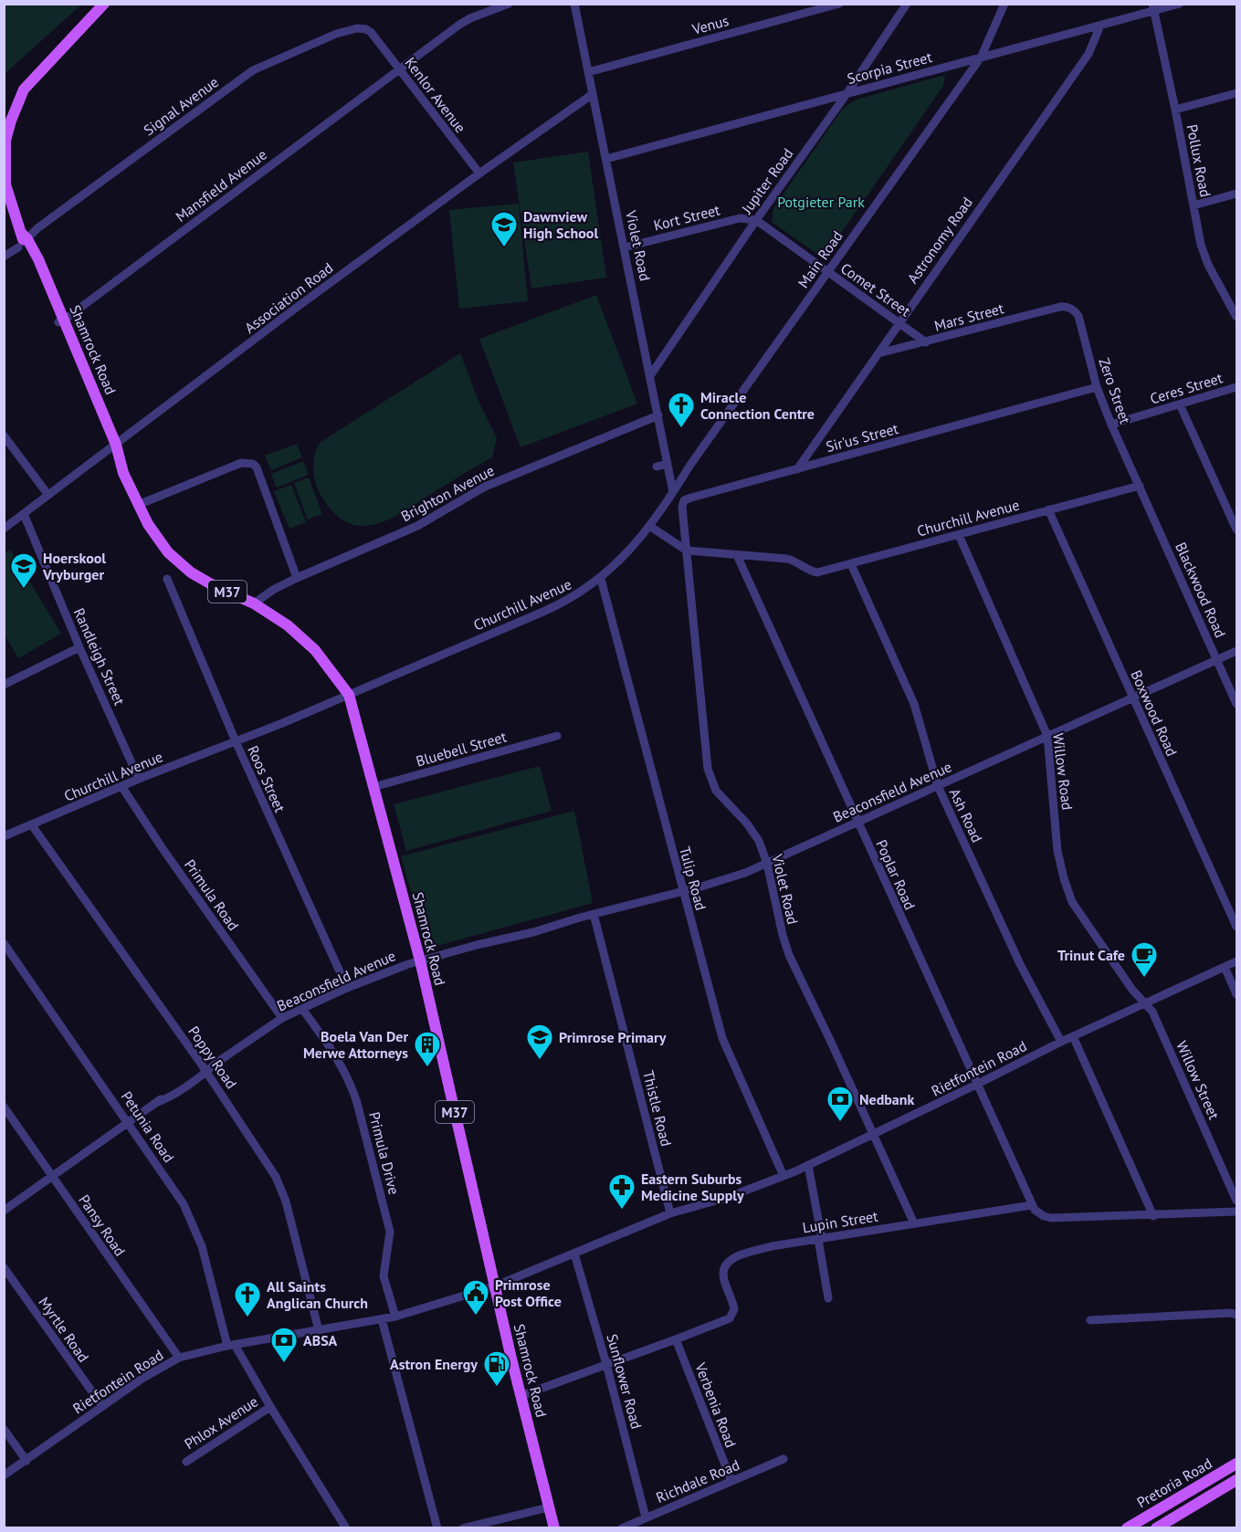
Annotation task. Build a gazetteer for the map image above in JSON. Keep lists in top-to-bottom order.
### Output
{
  "streets": {
    "main road": ["Shamrock Road", "M37", "Pretoria Road"],
    "street": [
      "Venus",
      "Scorpia Street",
      "Kenlor Avenue",
      "Signal Avenue",
      "Pollux Road",
      "Jupiter Road",
      "Mansfield Avenue",
      "Kort Street",
      "Astronomy Road",
      "Violet Road",
      "Main Road",
      "Comet Street",
      "Association Road",
      "Mars Street",
      "Ceres Street",
      "Zero Street",
      "Sir'us Street",
      "Brighton Avenue",
      "Churchill Avenue",
      "Blackwood Road",
      "Randleigh Street",
      "Boxwood Road",
      "Bluebell Street",
      "Willow Road",
      "Roos Street",
      "Beaconsfield Avenue",
      "Ash Road",
      "Poplar Road",
      "Tulip Road",
      "Primula Road",
      "Poppy Road",
      "Rietfontein Road",
      "Willow Street",
      "Thistle Road",
      "Petunia Road",
      "Primula Drive",
      "Lupin Street",
      "Pansy Road",
      "Myrtle Road",
      "Sunflower Road",
      "Verbenia Road",
      "Phlox Avenue",
      "Richdale Road"
    ]
  },
  "crossings": [
    ["Venus", "Violet Road"],
    ["Scorpia Street", "Pollux Road"],
    ["Scorpia Street", "Jupiter Road"],
    ["Scorpia Street", "Astronomy Road"],
    ["Scorpia Street", "Violet Road"],
    ["Scorpia Street", "Main Road"],
    ["Kenlor Avenue", "Signal Avenue"],
    ["Kenlor Avenue", "Mansfield Avenue"],
    ["Kenlor Avenue", "Association Road"],
    ["Signal Avenue", "Shamrock Road"],
    ["Signal Avenue", "M37"],
    ["Jupiter Road", "Kort Street"],
    ["Jupiter Road", "Violet Road"],
    ["Jupiter Road", "Comet Street"],
    ["Mansfield Avenue", "Shamrock Road"],
    ["Kort Street", "Violet Road"],
    ["Kort Street", "Comet Street"],
    ["Astronomy Road", "Comet Street"],
    ["Astronomy Road", "Mars Street"],
    ["Astronomy Road", "Sir'us Street"],
    ["Violet Road", "Main Road"],
    ["Violet Road", "Association Road"],
    ["Violet Road", "Sir'us Street"],
    ["Violet Road", "Brighton Avenue"],
    ["Violet Road", "Churchill Avenue"],
    ["Violet Road", "Beaconsfield Avenue"],
    ["Violet Road", "Rietfontein Road"],
    ["Violet Road", "Lupin Street"],
    ["Main Road", "Comet Street"],
    ["Main Road", "Churchill Avenue"],
    ["Comet Street", "Mars Street"],
    ["Association Road", "Shamrock Road"],
    ["Association Road", "Randleigh Street"],
    ["Mars Street", "Zero Street"],
    ["Shamrock Road", "Brighton Avenue"],
    ["Shamrock Road", "Churchill Avenue"],
    ["Shamrock Road", "M37"],
    ["Shamrock Road", "Bluebell Street"],
    ["Shamrock Road", "Beaconsfield Avenue"],
    ["Shamrock Road", "Rietfontein Road"],
    ["Shamrock Road", "Lupin Street"],
    ["Ceres Street", "Zero Street"],
    ["Zero Street", "Sir'us Street"],
    ["Zero Street", "Churchill Avenue"],
    ["Zero Street", "Blackwood Road"],
    ["Sir'us Street", "Churchill Avenue"],
    ["Churchill Avenue", "Blackwood Road"],
    ["Churchill Avenue", "Randleigh Street"],
    ["Churchill Avenue", "Boxwood Road"],
    ["Churchill Avenue", "Willow Road"],
    ["Churchill Avenue", "Roos Street"],
    ["Churchill Avenue", "Ash Road"],
    ["Churchill Avenue", "Poplar Road"],
    ["Churchill Avenue", "Tulip Road"],
    ["Churchill Avenue", "Primula Road"],
    ["Churchill Avenue", "Poppy Road"],
    ["Blackwood Road", "Beaconsfield Avenue"],
    ["Boxwood Road", "Beaconsfield Avenue"],
    ["Willow Road", "Beaconsfield Avenue"],
    ["Willow Road", "Rietfontein Road"],
    ["Willow Road", "Willow Street"],
    ["Roos Street", "Beaconsfield Avenue"],
    ["Beaconsfield Avenue", "Ash Road"],
    ["Beaconsfield Avenue", "Poplar Road"],
    ["Beaconsfield Avenue", "Tulip Road"],
    ["Beaconsfield Avenue", "Primula Road"],
    ["Beaconsfield Avenue", "Poppy Road"],
    ["Beaconsfield Avenue", "Thistle Road"],
    ["Beaconsfield Avenue", "Petunia Road"],
    ["Beaconsfield Avenue", "Primula Drive"],
    ["Beaconsfield Avenue", "Pansy Road"],
    ["Ash Road", "Rietfontein Road"],
    ["Poplar Road", "Rietfontein Road"],
    ["Poplar Road", "Lupin Street"],
    ["Tulip Road", "Rietfontein Road"],
    ["Poppy Road", "Rietfontein Road"],
    ["Rietfontein Road", "Willow Street"],
    ["Rietfontein Road", "Thistle Road"],
    ["Rietfontein Road", "Petunia Road"],
    ["Rietfontein Road", "Primula Drive"],
    ["Rietfontein Road", "Pansy Road"],
    ["Rietfontein Road", "Myrtle Road"],
    ["Rietfontein Road", "Sunflower Road"],
    ["Petunia Road", "Phlox Avenue"],
    ["Lupin Street", "Sunflower Road"],
    ["Lupin Street", "Verbenia Road"],
    ["Sunflower Road", "Richdale Road"],
    ["Verbenia Road", "Richdale Road"]
  ],
  "parks": ["Potgieter Park"],
  "places": {
    "school or university": ["Dawnview High School", "Hoerskool Vryburger", "Primrose Primary"],
    "church": ["Miracle Connection Centre", "All Saints Anglican Church"],
    "cafe": ["Trinut Cafe"],
    "building": ["Boela Van Der Merwe Attorneys"],
    "bank": ["Nedbank", "ABSA"],
    "pharmacy": ["Eastern Suburbs Medicine Supply"],
    "public building": ["Primrose Post Office"],
    "fuel station": ["Astron Energy"]
  }
}
